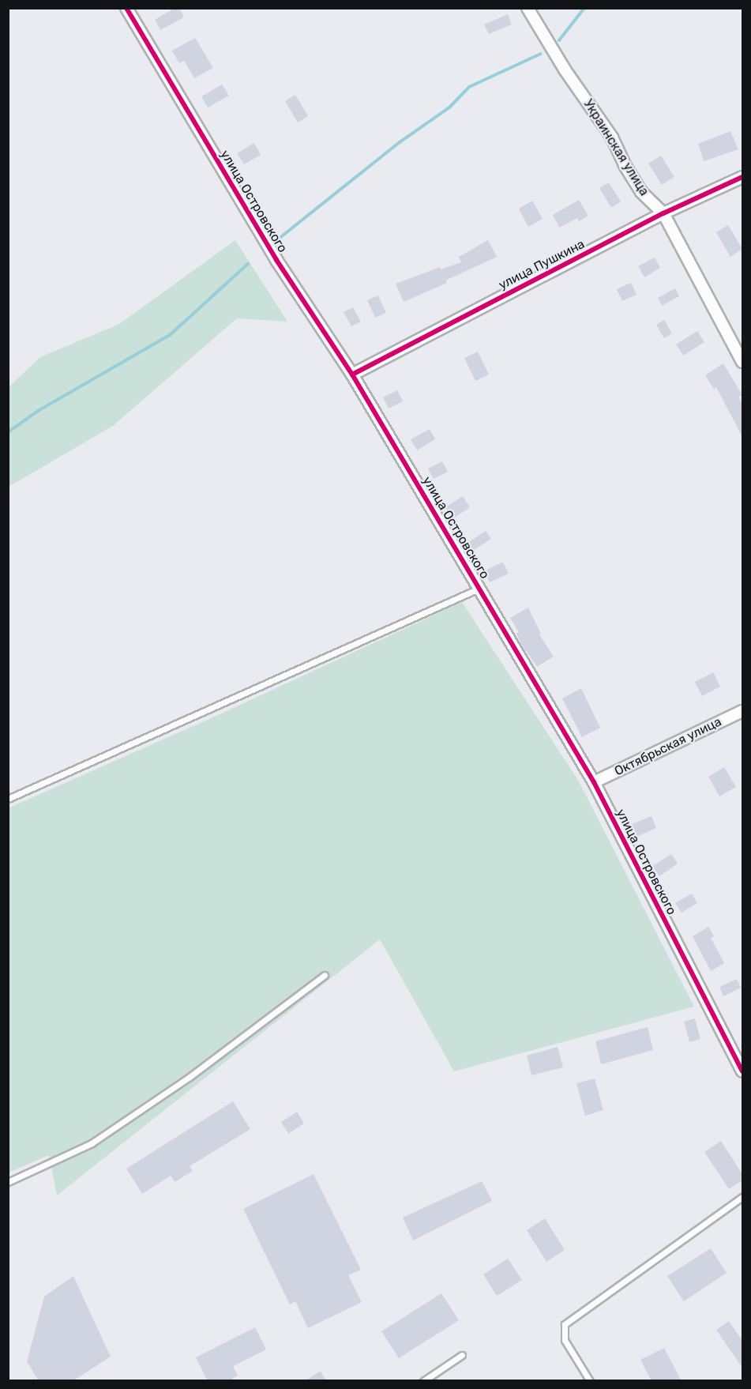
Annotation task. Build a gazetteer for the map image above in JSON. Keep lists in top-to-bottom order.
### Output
{
  "streets": {
    "street": [
      "Украинская улица",
      "улица Островского",
      "улица Пушкина",
      "Октябрьская улица"
    ]
  },
  "crossings": [
    ["Украинская улица", "улица Пушкина"],
    ["улица Островского", "улица Пушкина"],
    ["улица Островского", "Октябрьская улица"]
  ]
}
